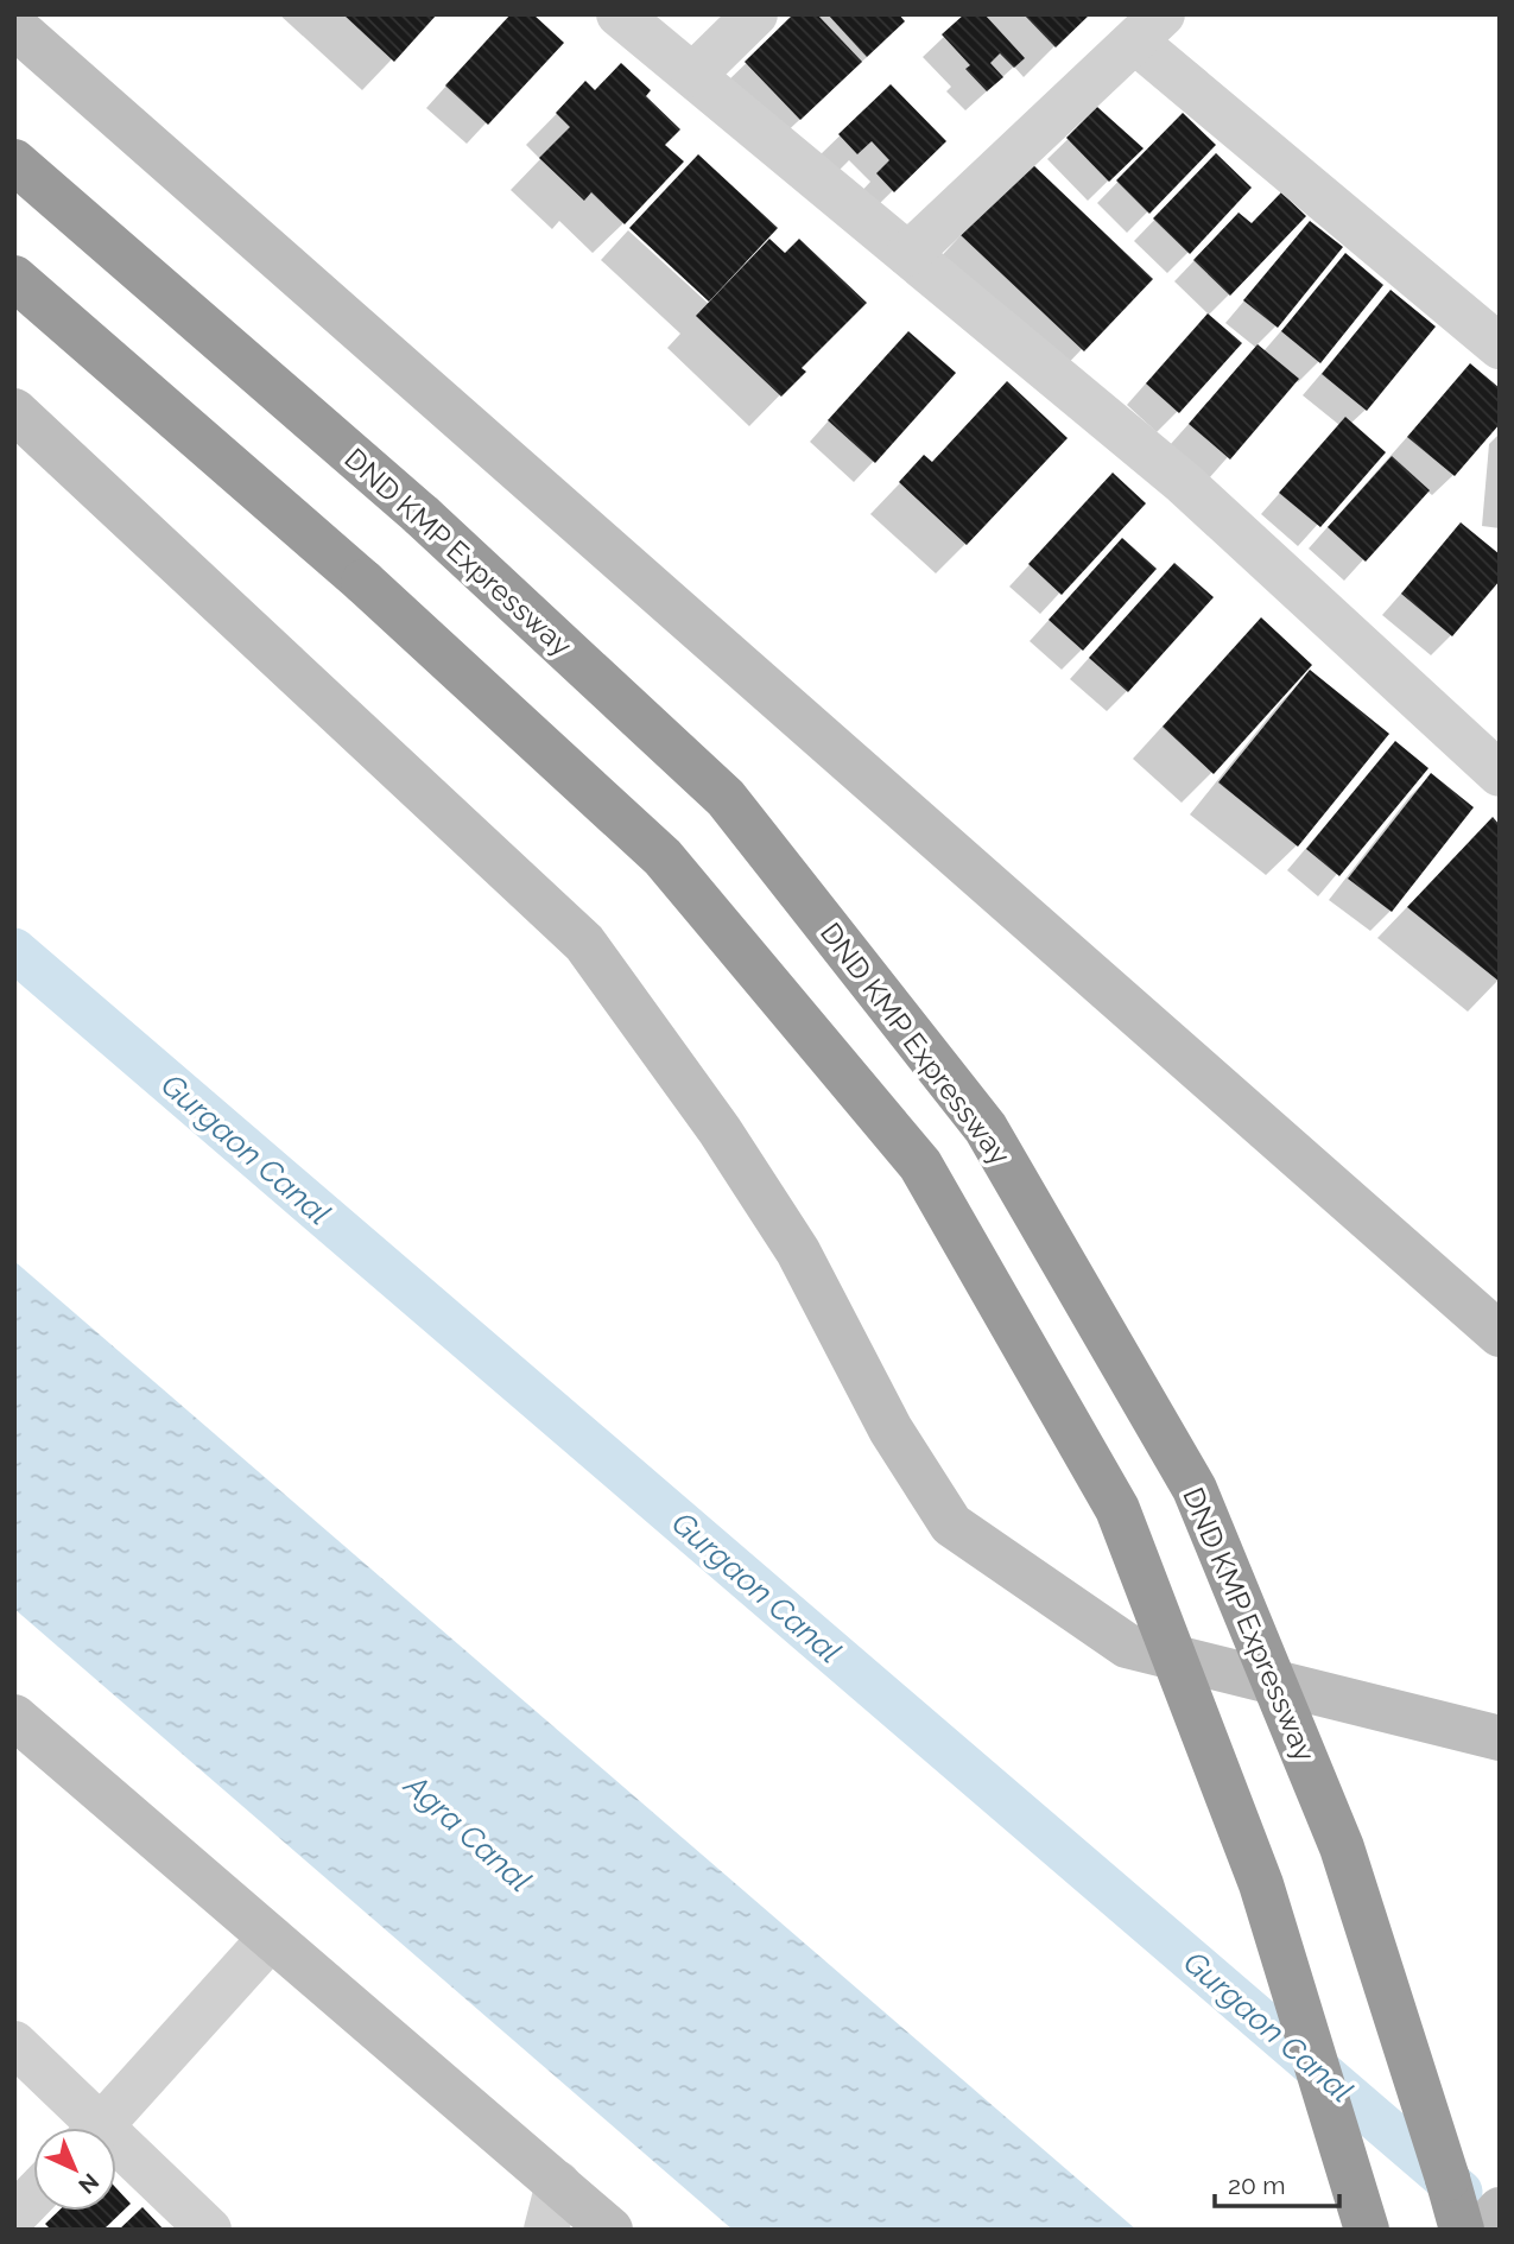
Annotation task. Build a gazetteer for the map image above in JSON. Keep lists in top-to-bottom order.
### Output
{
  "streets": {
    "highway": ["DND KMP Expressway"]
  },
  "water": ["Gurgaon Canal", "Agra Canal"],
  "scale_bar": "20 m",
  "north": "bottom right"
}
